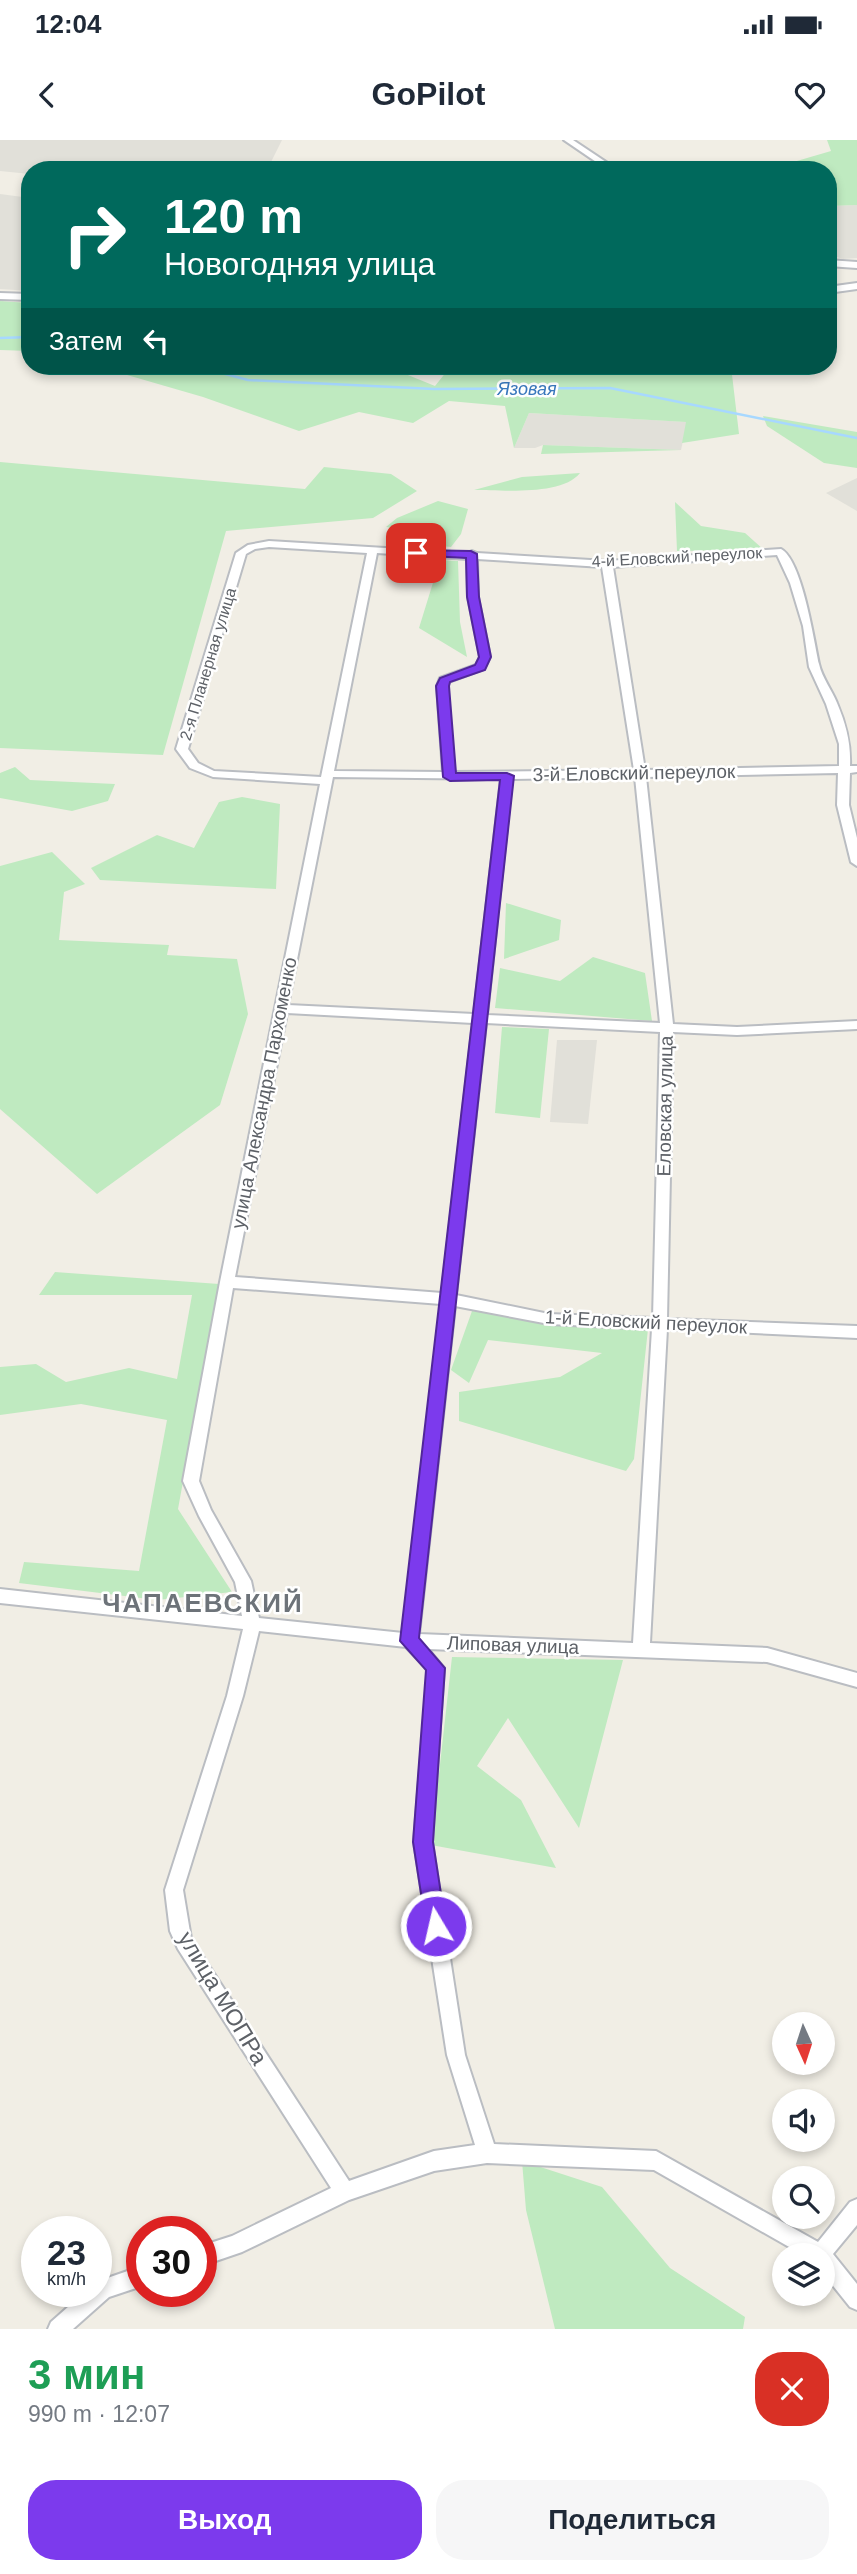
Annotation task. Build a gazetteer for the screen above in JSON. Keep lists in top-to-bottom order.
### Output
{
  "streets": {
    "street": [
      "4-й Еловский переулок",
      "2-я Планерная улица",
      "3-й Еловский переулок",
      "улица Александра Пархоменко",
      "Еловская улица",
      "1-й Еловский переулок",
      "Липовая улица",
      "улица МОПРа"
    ]
  },
  "crossings": [
    ["4-й Еловский переулок", "2-я Планерная улица"],
    ["4-й Еловский переулок", "3-й Еловский переулок"],
    ["4-й Еловский переулок", "улица Александра Пархоменко"],
    ["4-й Еловский переулок", "Еловская улица"],
    ["2-я Планерная улица", "3-й Еловский переулок"],
    ["2-я Планерная улица", "улица Александра Пархоменко"],
    ["3-й Еловский переулок", "улица Александра Пархоменко"],
    ["3-й Еловский переулок", "Еловская улица"],
    ["улица Александра Пархоменко", "1-й Еловский переулок"],
    ["улица Александра Пархоменко", "Липовая улица"],
    ["улица Александра Пархоменко", "улица МОПРа"],
    ["Еловская улица", "1-й Еловский переулок"],
    ["Еловская улица", "Липовая улица"],
    ["Липовая улица", "улица МОПРа"]
  ],
  "districts": ["ЧАПАЕВСКИЙ"],
  "water": ["Язовая"],
  "north": "bottom",
  "page": {
    "status": "12:04",
    "header": "GoPilot",
    "turn": ["120 m", "Новогодняя улица"],
    "then": "Затем",
    "speed": "23 km/h",
    "limit": "30",
    "heading": ["3 мин", "990 m · 12:07"],
    "buttons": ["Выход", "Поделиться"]
  }
}
